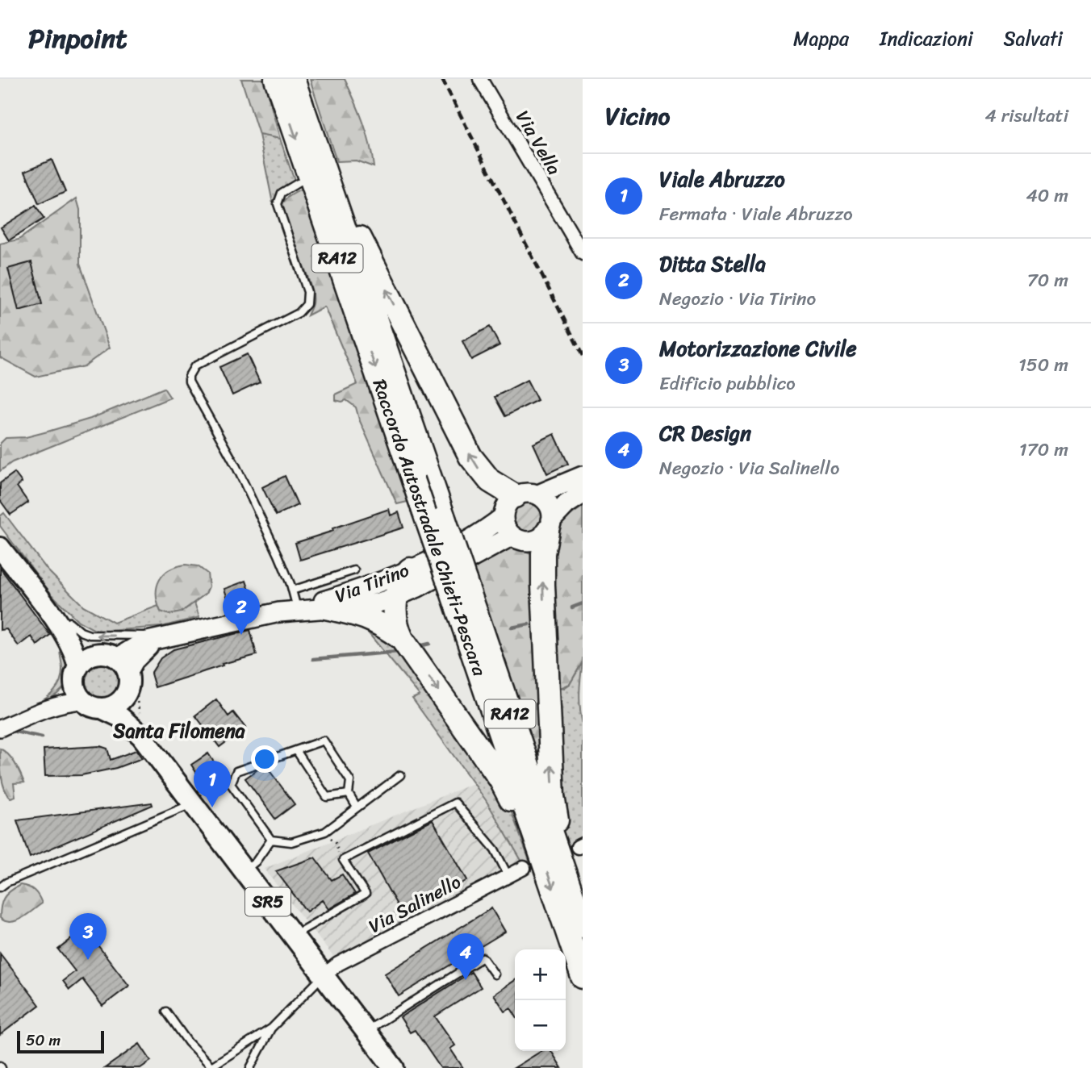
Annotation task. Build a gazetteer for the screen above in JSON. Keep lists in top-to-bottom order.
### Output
{
  "streets": {
    "highway": ["RA12", "Raccordo Autostradale Chieti-Pescara"],
    "main road": ["Via Tirino", "SR5"],
    "street": ["Via Vella", "Via Salinello"]
  },
  "crossings": [
    ["Via Tirino", "SR5"],
    ["SR5", "Via Salinello"]
  ],
  "districts": ["Santa Filomena"],
  "scale_bar": "50 m",
  "page": {
    "header": "Pinpoint",
    "nav": ["Mappa", "Indicazioni", "Salvati"],
    "heading": ["Vicino", "4 risultati"],
    "list": [
      {
        "mark": "1",
        "name": "Viale Abruzzo",
        "note": "Fermata · Viale Abruzzo",
        "value": "40 m"
      },
      {
        "mark": "2",
        "name": "Ditta Stella",
        "note": "Negozio · Via Tirino",
        "value": "70 m"
      },
      {
        "mark": "3",
        "name": "Motorizzazione Civile",
        "note": "Edificio pubblico",
        "value": "150 m"
      },
      {
        "mark": "4",
        "name": "CR Design",
        "note": "Negozio · Via Salinello",
        "value": "170 m"
      }
    ],
    "pins": [
      "2",
      "1",
      "3",
      "4"
    ],
    "map_buttons": ["+", "−"],
    "scale": "50 m"
  }
}
